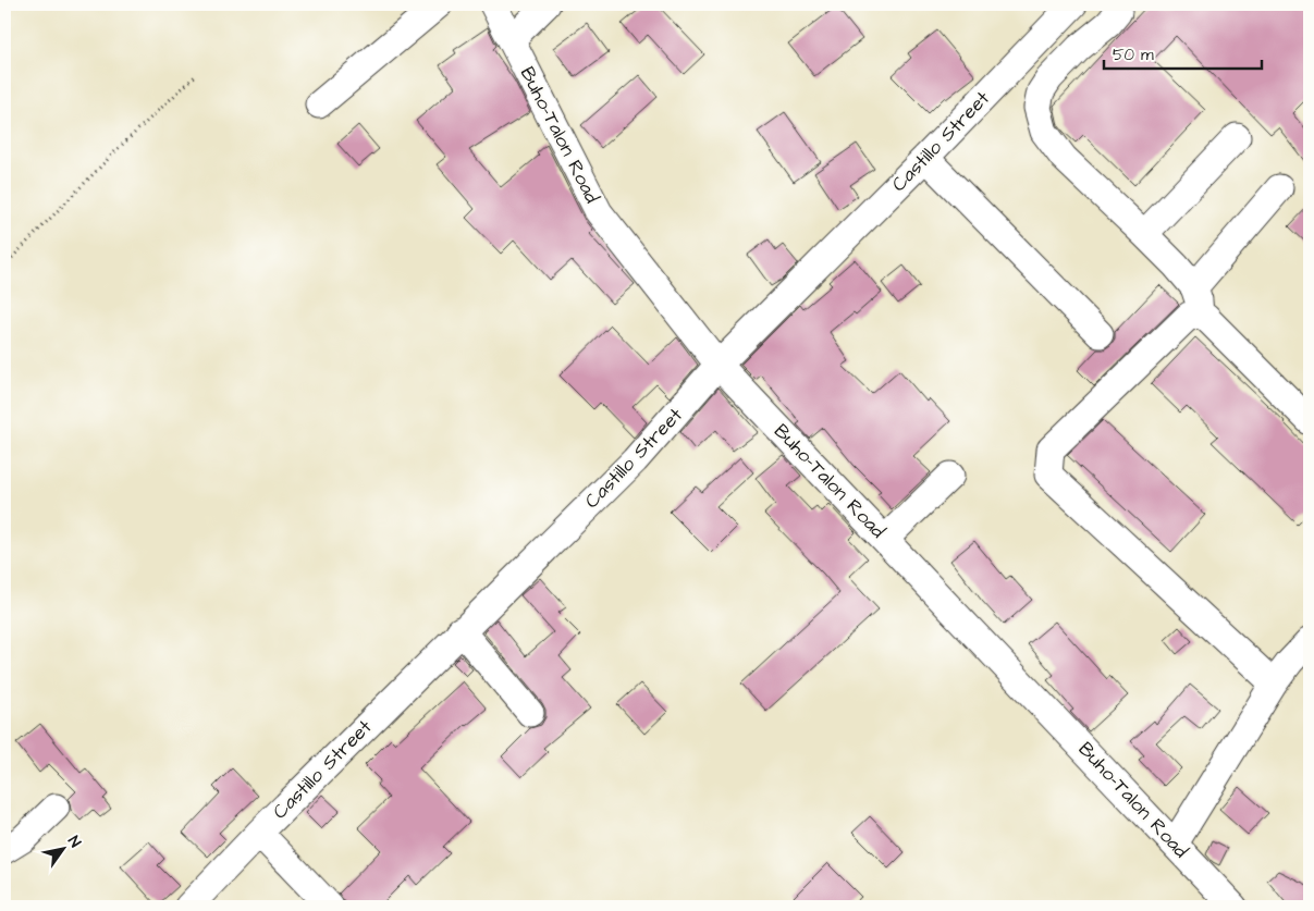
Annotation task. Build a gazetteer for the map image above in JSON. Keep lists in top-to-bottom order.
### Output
{
  "streets": {
    "street": ["Buho-Talon Road", "Castillo Street"]
  },
  "crossings": [
    ["Buho-Talon Road", "Castillo Street"]
  ],
  "scale_bar": "50 m",
  "north": "top right"
}
